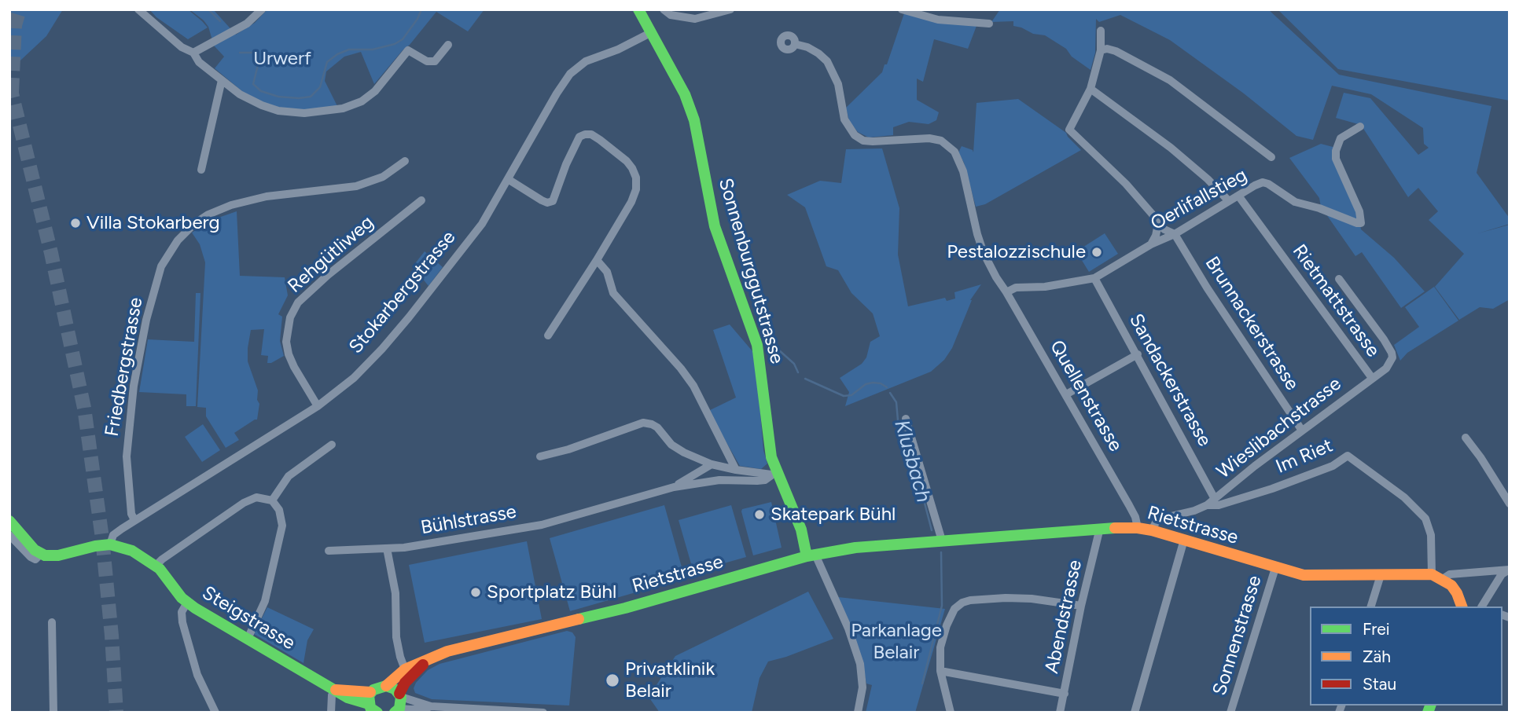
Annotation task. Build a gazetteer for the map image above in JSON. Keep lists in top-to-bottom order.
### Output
{
  "streets": {
    "street": [
      "Oerlifallstieg",
      "Rehgütliweg",
      "Sonnenburggutstrasse",
      "Stokarbergstrasse",
      "Rietmattstrasse",
      "Brunnackerstrasse",
      "Friedbergstrasse",
      "Sandackerstrasse",
      "Quellenstrasse",
      "Wieslibachstrasse",
      "Im Riet",
      "Bühlstrasse",
      "Rietstrasse",
      "Abendstrasse",
      "Steigstrasse",
      "Sonnenstrasse"
    ]
  },
  "crossings": [
    ["Oerlifallstieg", "Rietmattstrasse"],
    ["Oerlifallstieg", "Brunnackerstrasse"],
    ["Oerlifallstieg", "Sandackerstrasse"],
    ["Oerlifallstieg", "Quellenstrasse"],
    ["Rehgütliweg", "Stokarbergstrasse"],
    ["Sonnenburggutstrasse", "Stokarbergstrasse"],
    ["Sonnenburggutstrasse", "Bühlstrasse"],
    ["Sonnenburggutstrasse", "Rietstrasse"],
    ["Stokarbergstrasse", "Friedbergstrasse"],
    ["Stokarbergstrasse", "Steigstrasse"],
    ["Rietmattstrasse", "Wieslibachstrasse"],
    ["Brunnackerstrasse", "Wieslibachstrasse"],
    ["Sandackerstrasse", "Wieslibachstrasse"],
    ["Quellenstrasse", "Rietstrasse"],
    ["Wieslibachstrasse", "Im Riet"],
    ["Im Riet", "Rietstrasse"],
    ["Rietstrasse", "Abendstrasse"],
    ["Rietstrasse", "Steigstrasse"],
    ["Rietstrasse", "Sonnenstrasse"]
  ],
  "water": ["Klusbach"],
  "parks": ["Urwerf", "Parkanlage Belair"],
  "places": [
    "Villa Stokarberg",
    "Pestalozzischule",
    "Skatepark Bühl",
    "Sportplatz Bühl",
    "Privatklinik Belair"
  ],
  "legend": ["Frei", "Zäh", "Stau"]
}
